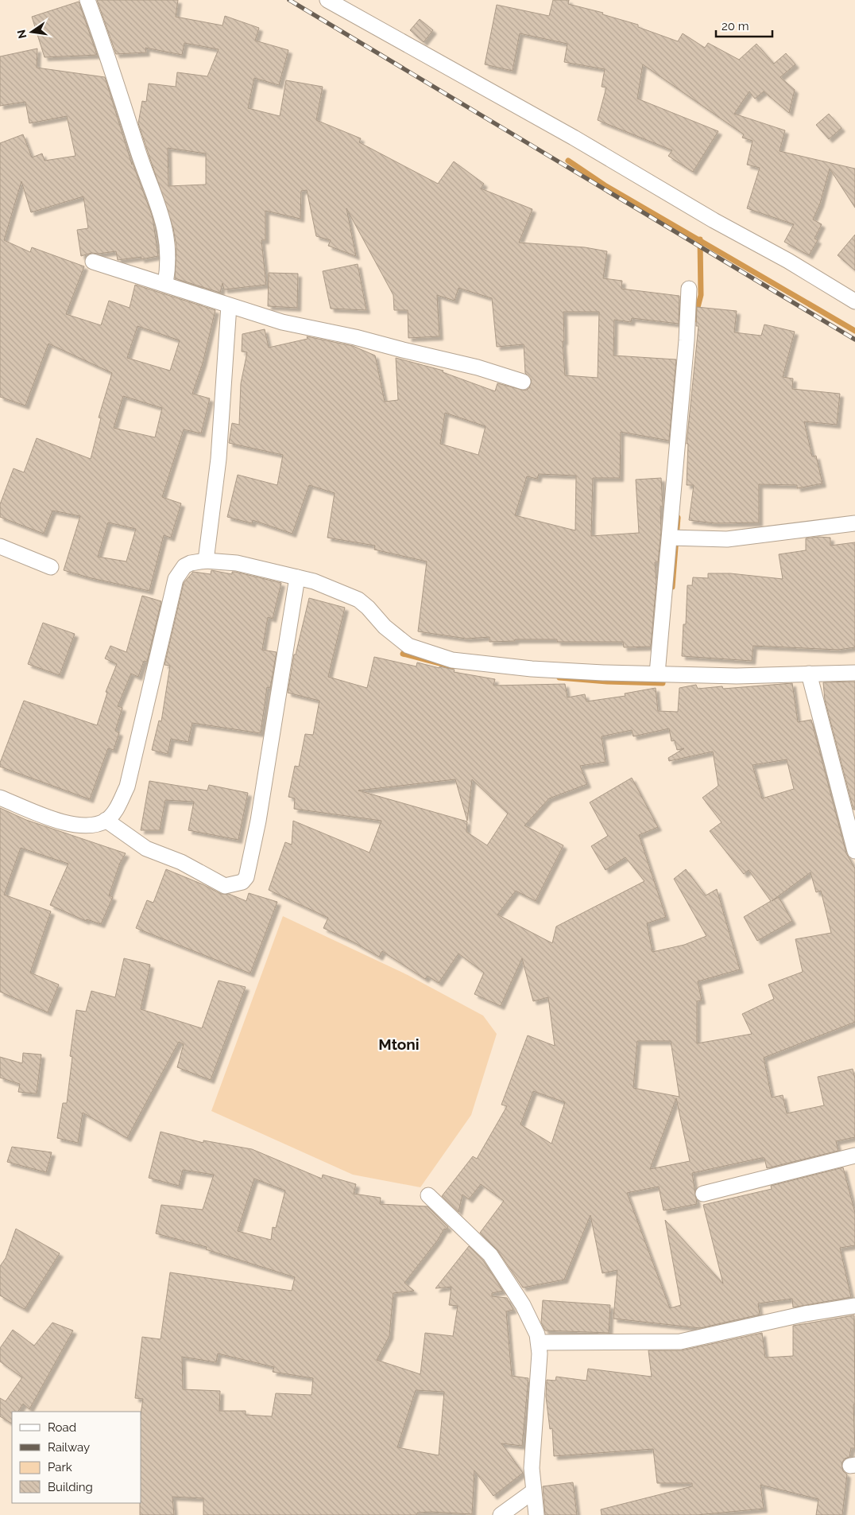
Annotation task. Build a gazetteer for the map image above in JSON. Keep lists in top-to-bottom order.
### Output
{
  "districts": ["Mtoni"],
  "legend": [
    "Road",
    "Railway",
    "Park",
    "Building"
  ],
  "scale_bar": "20 m",
  "north": "left"
}
